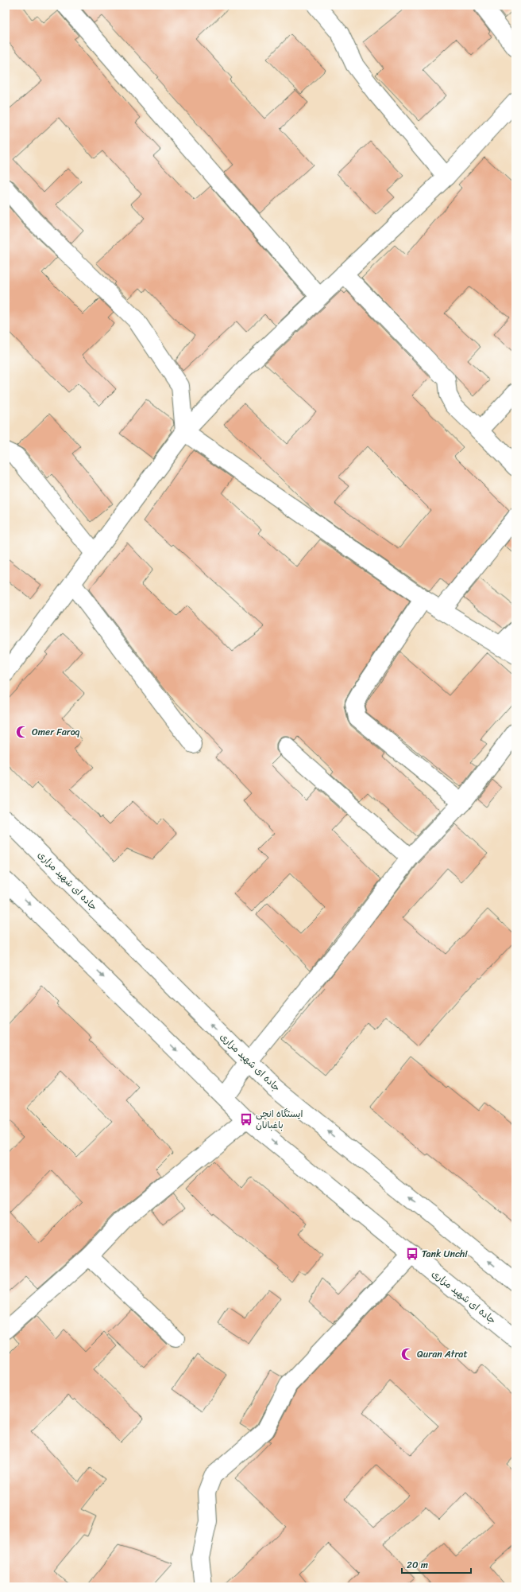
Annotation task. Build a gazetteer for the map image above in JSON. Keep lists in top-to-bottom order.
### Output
{
  "streets": {
    "street": ["جاده ای شهید مزاری"]
  },
  "places": {
    "mosque": ["Omer Faroq", "Quran Atrat"],
    "bus stop": ["ایستگاه انچی باغبانان", "Tank Unchi"]
  },
  "scale_bar": "20 m"
}
